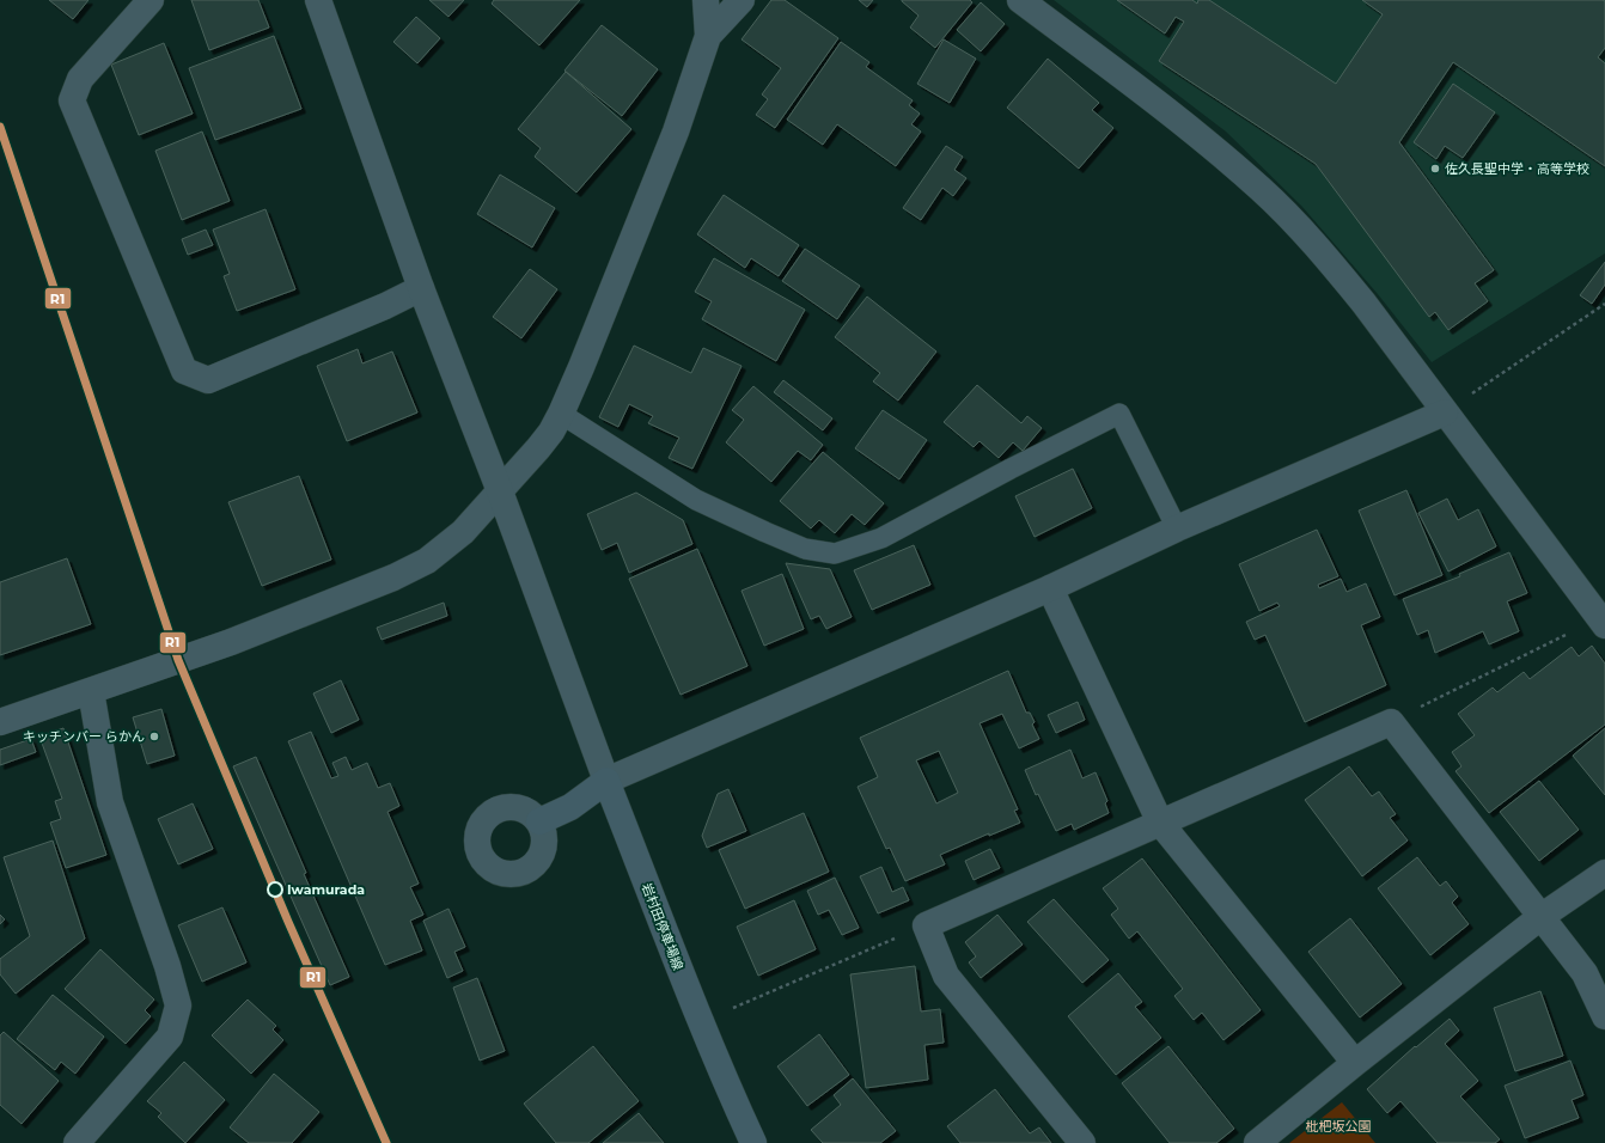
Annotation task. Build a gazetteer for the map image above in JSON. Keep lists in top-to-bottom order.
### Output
{
  "streets": {
    "main road": ["岩村田停車場線"]
  },
  "parks": ["枇杷坂公園"],
  "places": ["佐久長聖中学・高等学校", "キッチンバー らかん", "Iwamurada"],
  "lines": ["transit line R1"]
}
